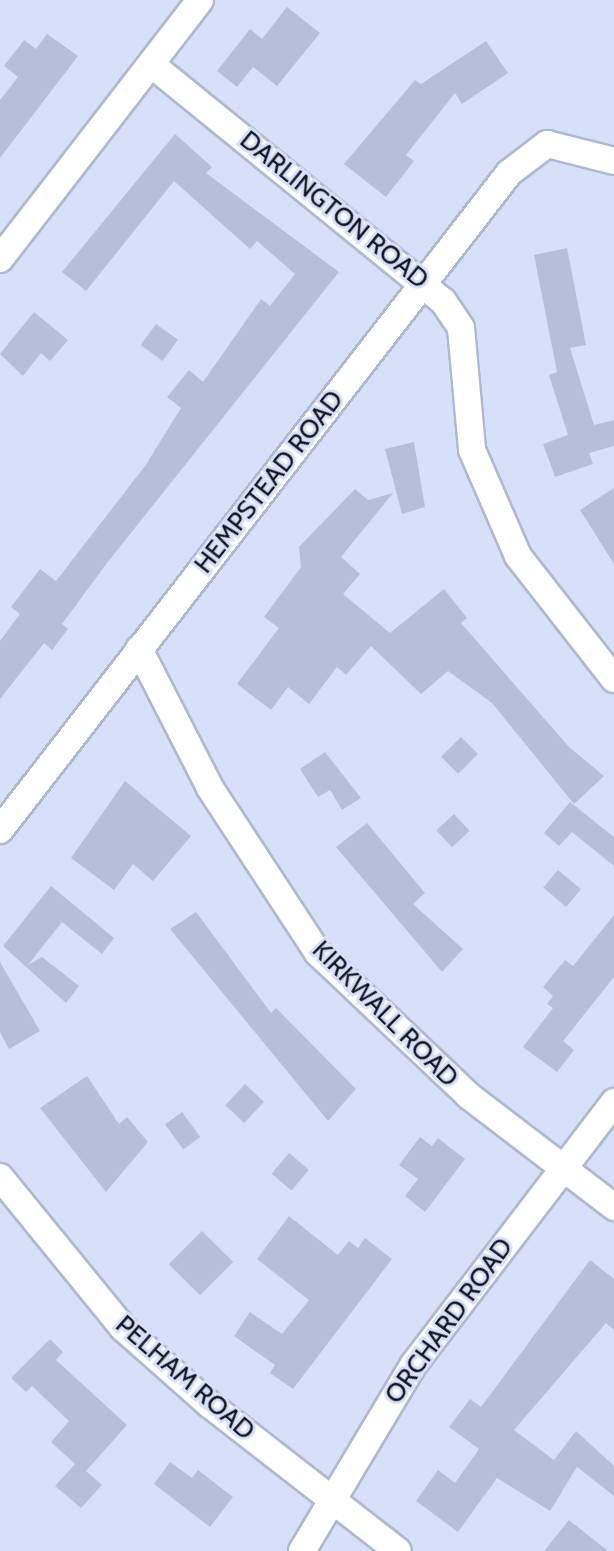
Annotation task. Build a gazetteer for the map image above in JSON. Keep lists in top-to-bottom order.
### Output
{
  "streets": {
    "street": [
      "DARLINGTON ROAD",
      "HEMPSTEAD ROAD",
      "KIRKWALL ROAD",
      "ORCHARD ROAD",
      "PELHAM ROAD"
    ]
  },
  "crossings": [
    ["DARLINGTON ROAD", "HEMPSTEAD ROAD"],
    ["HEMPSTEAD ROAD", "KIRKWALL ROAD"],
    ["KIRKWALL ROAD", "ORCHARD ROAD"],
    ["ORCHARD ROAD", "PELHAM ROAD"]
  ]
}
